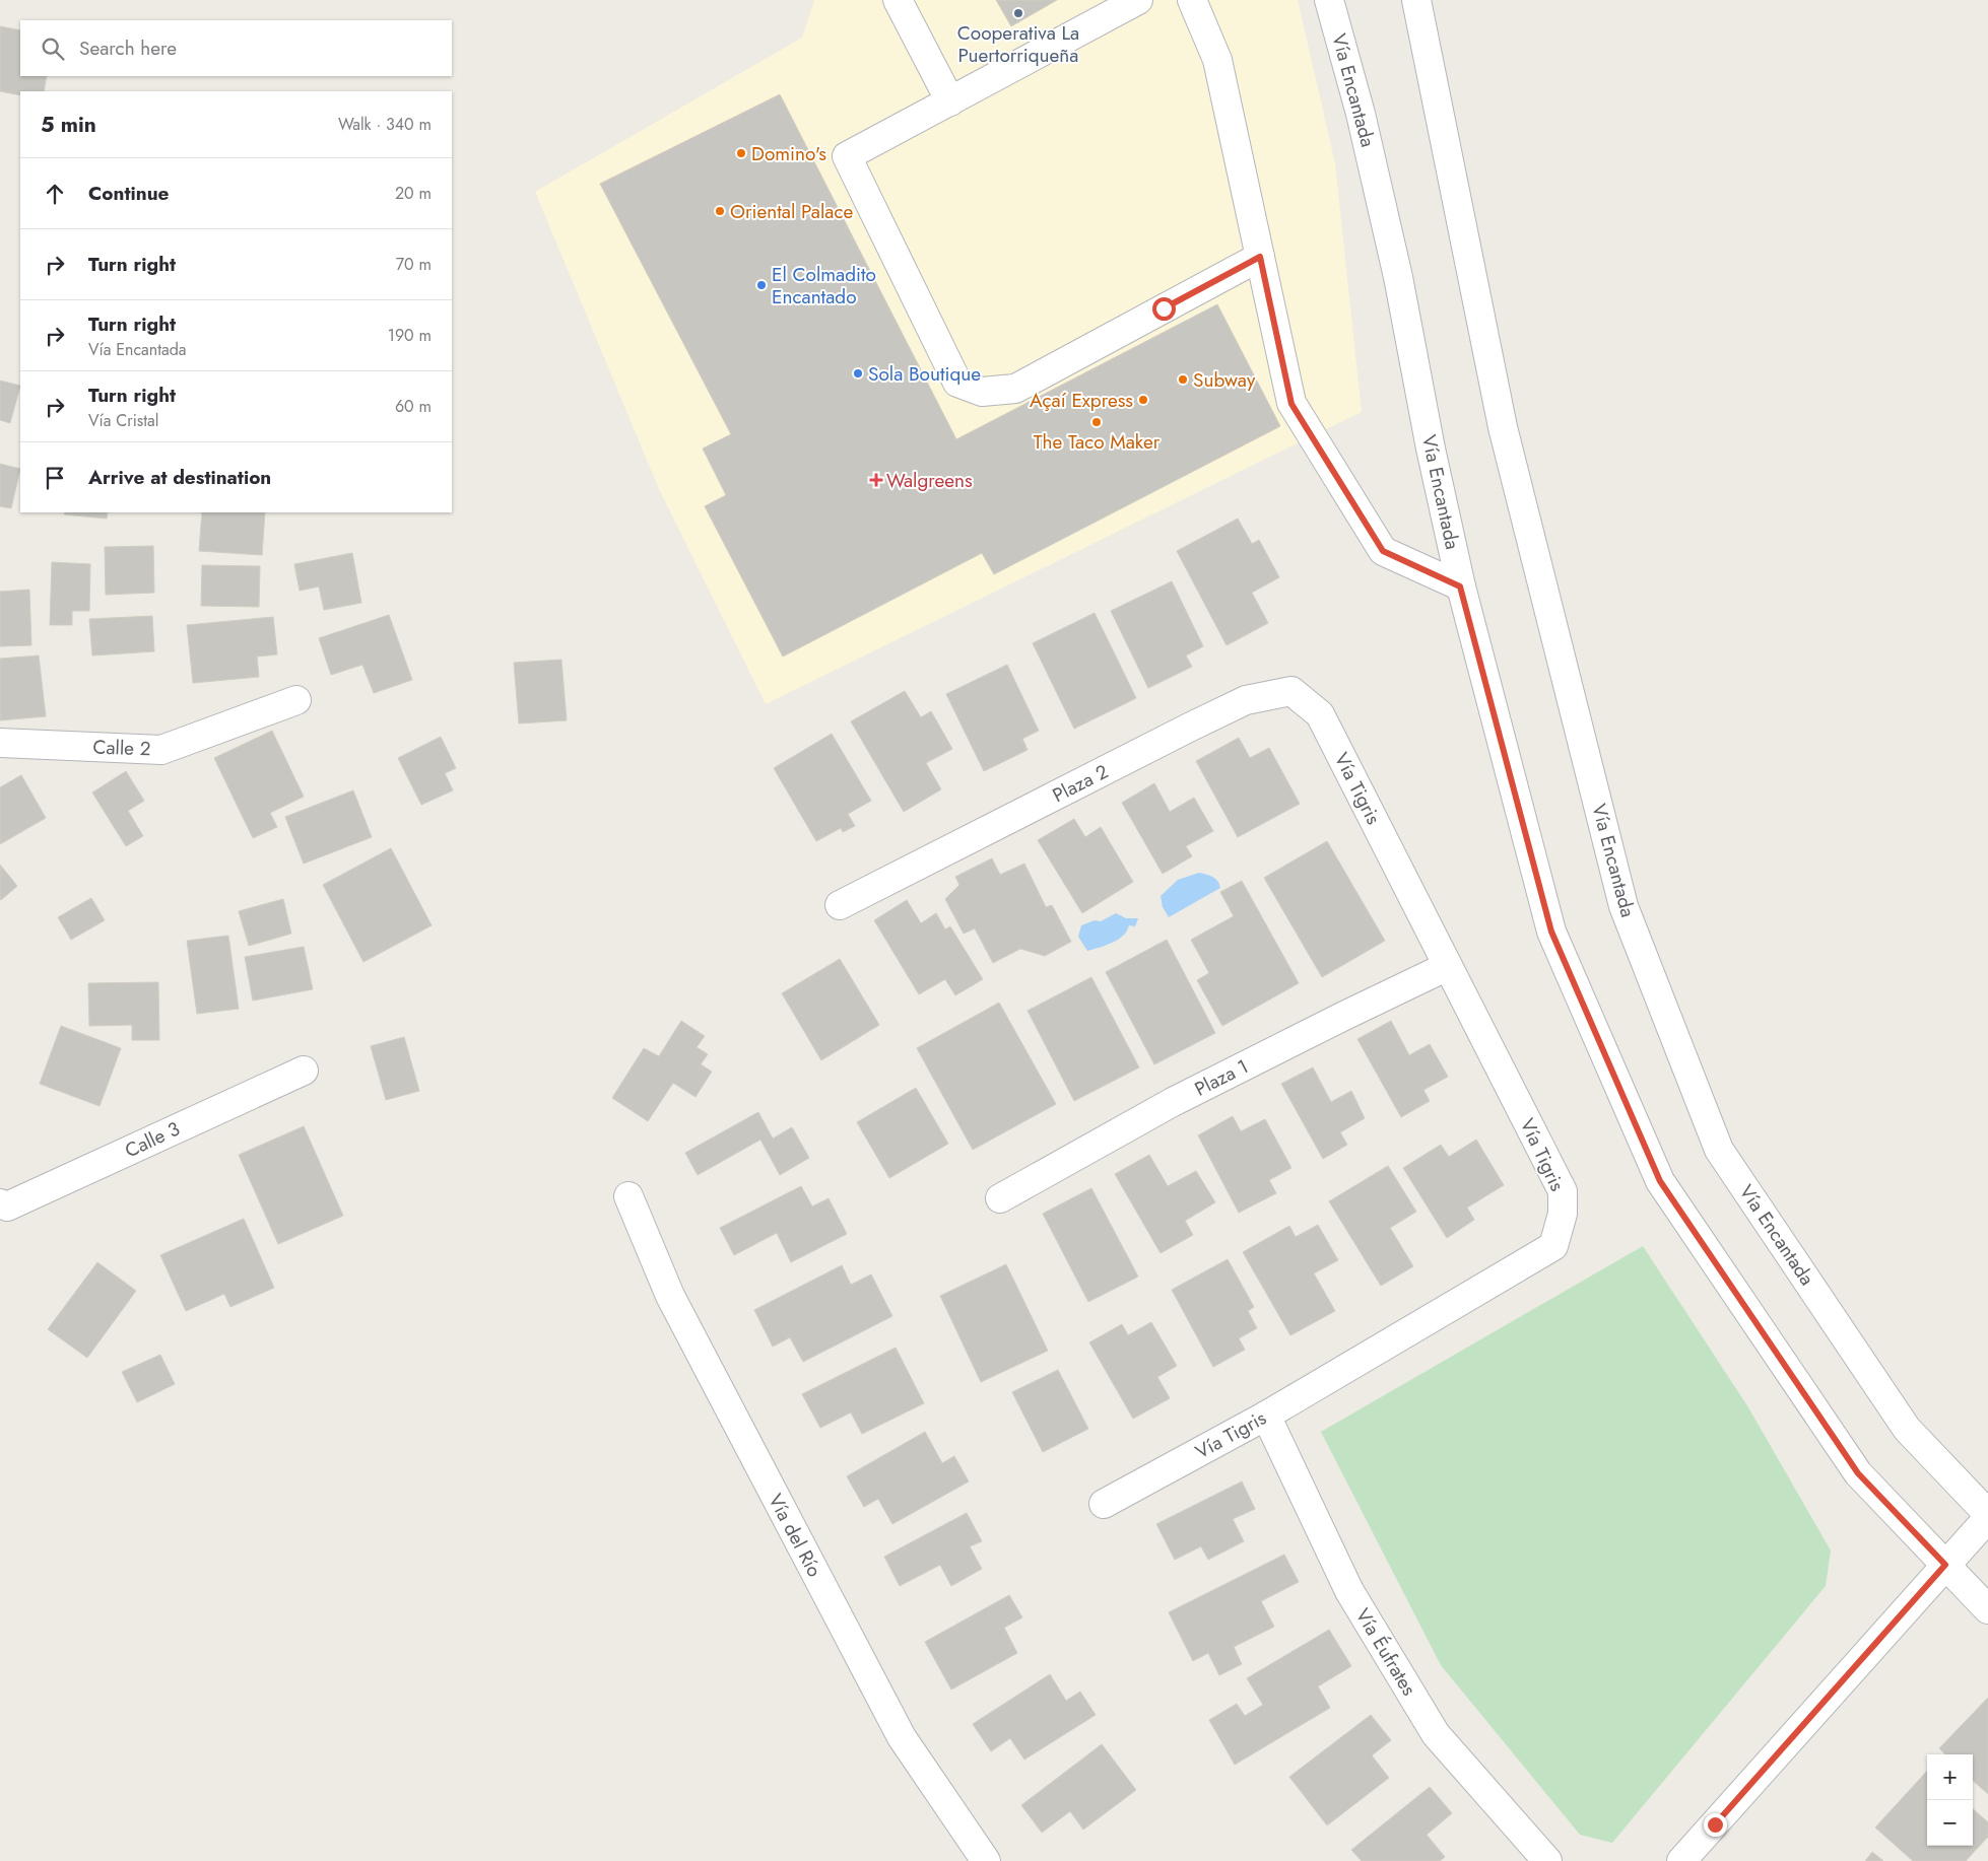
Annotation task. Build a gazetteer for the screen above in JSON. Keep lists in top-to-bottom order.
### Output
{
  "streets": {
    "street": [
      "Vía Encantada",
      "Calle 2",
      "Plaza 2",
      "Vía Tigris",
      "Plaza 1",
      "Calle 3",
      "Vía del Río",
      "Vía Éufrates"
    ]
  },
  "crossings": [
    ["Plaza 2", "Vía Tigris"],
    ["Vía Tigris", "Plaza 1"],
    ["Vía Tigris", "Vía Éufrates"]
  ],
  "places": {
    "other": [
      "Cooperativa La Puertorriqueña",
      "Domino's",
      "Oriental Palace",
      "El Colmadito Encantado",
      "Sola Boutique",
      "Subway",
      "Açaí Express",
      "The Taco Maker"
    ],
    "health": ["Walgreens"]
  },
  "page": {
    "search": "Search here",
    "heading": ["5 min", "Walk · 340 m"],
    "list": [
      ["Continue", "20 m"],
      ["Turn right", "70 m"],
      ["Turn right", "Vía Encantada", "190 m"],
      ["Turn right", "Vía Cristal", "60 m"],
      "Arrive at destination"
    ],
    "map_buttons": ["+", "−"]
  }
}
